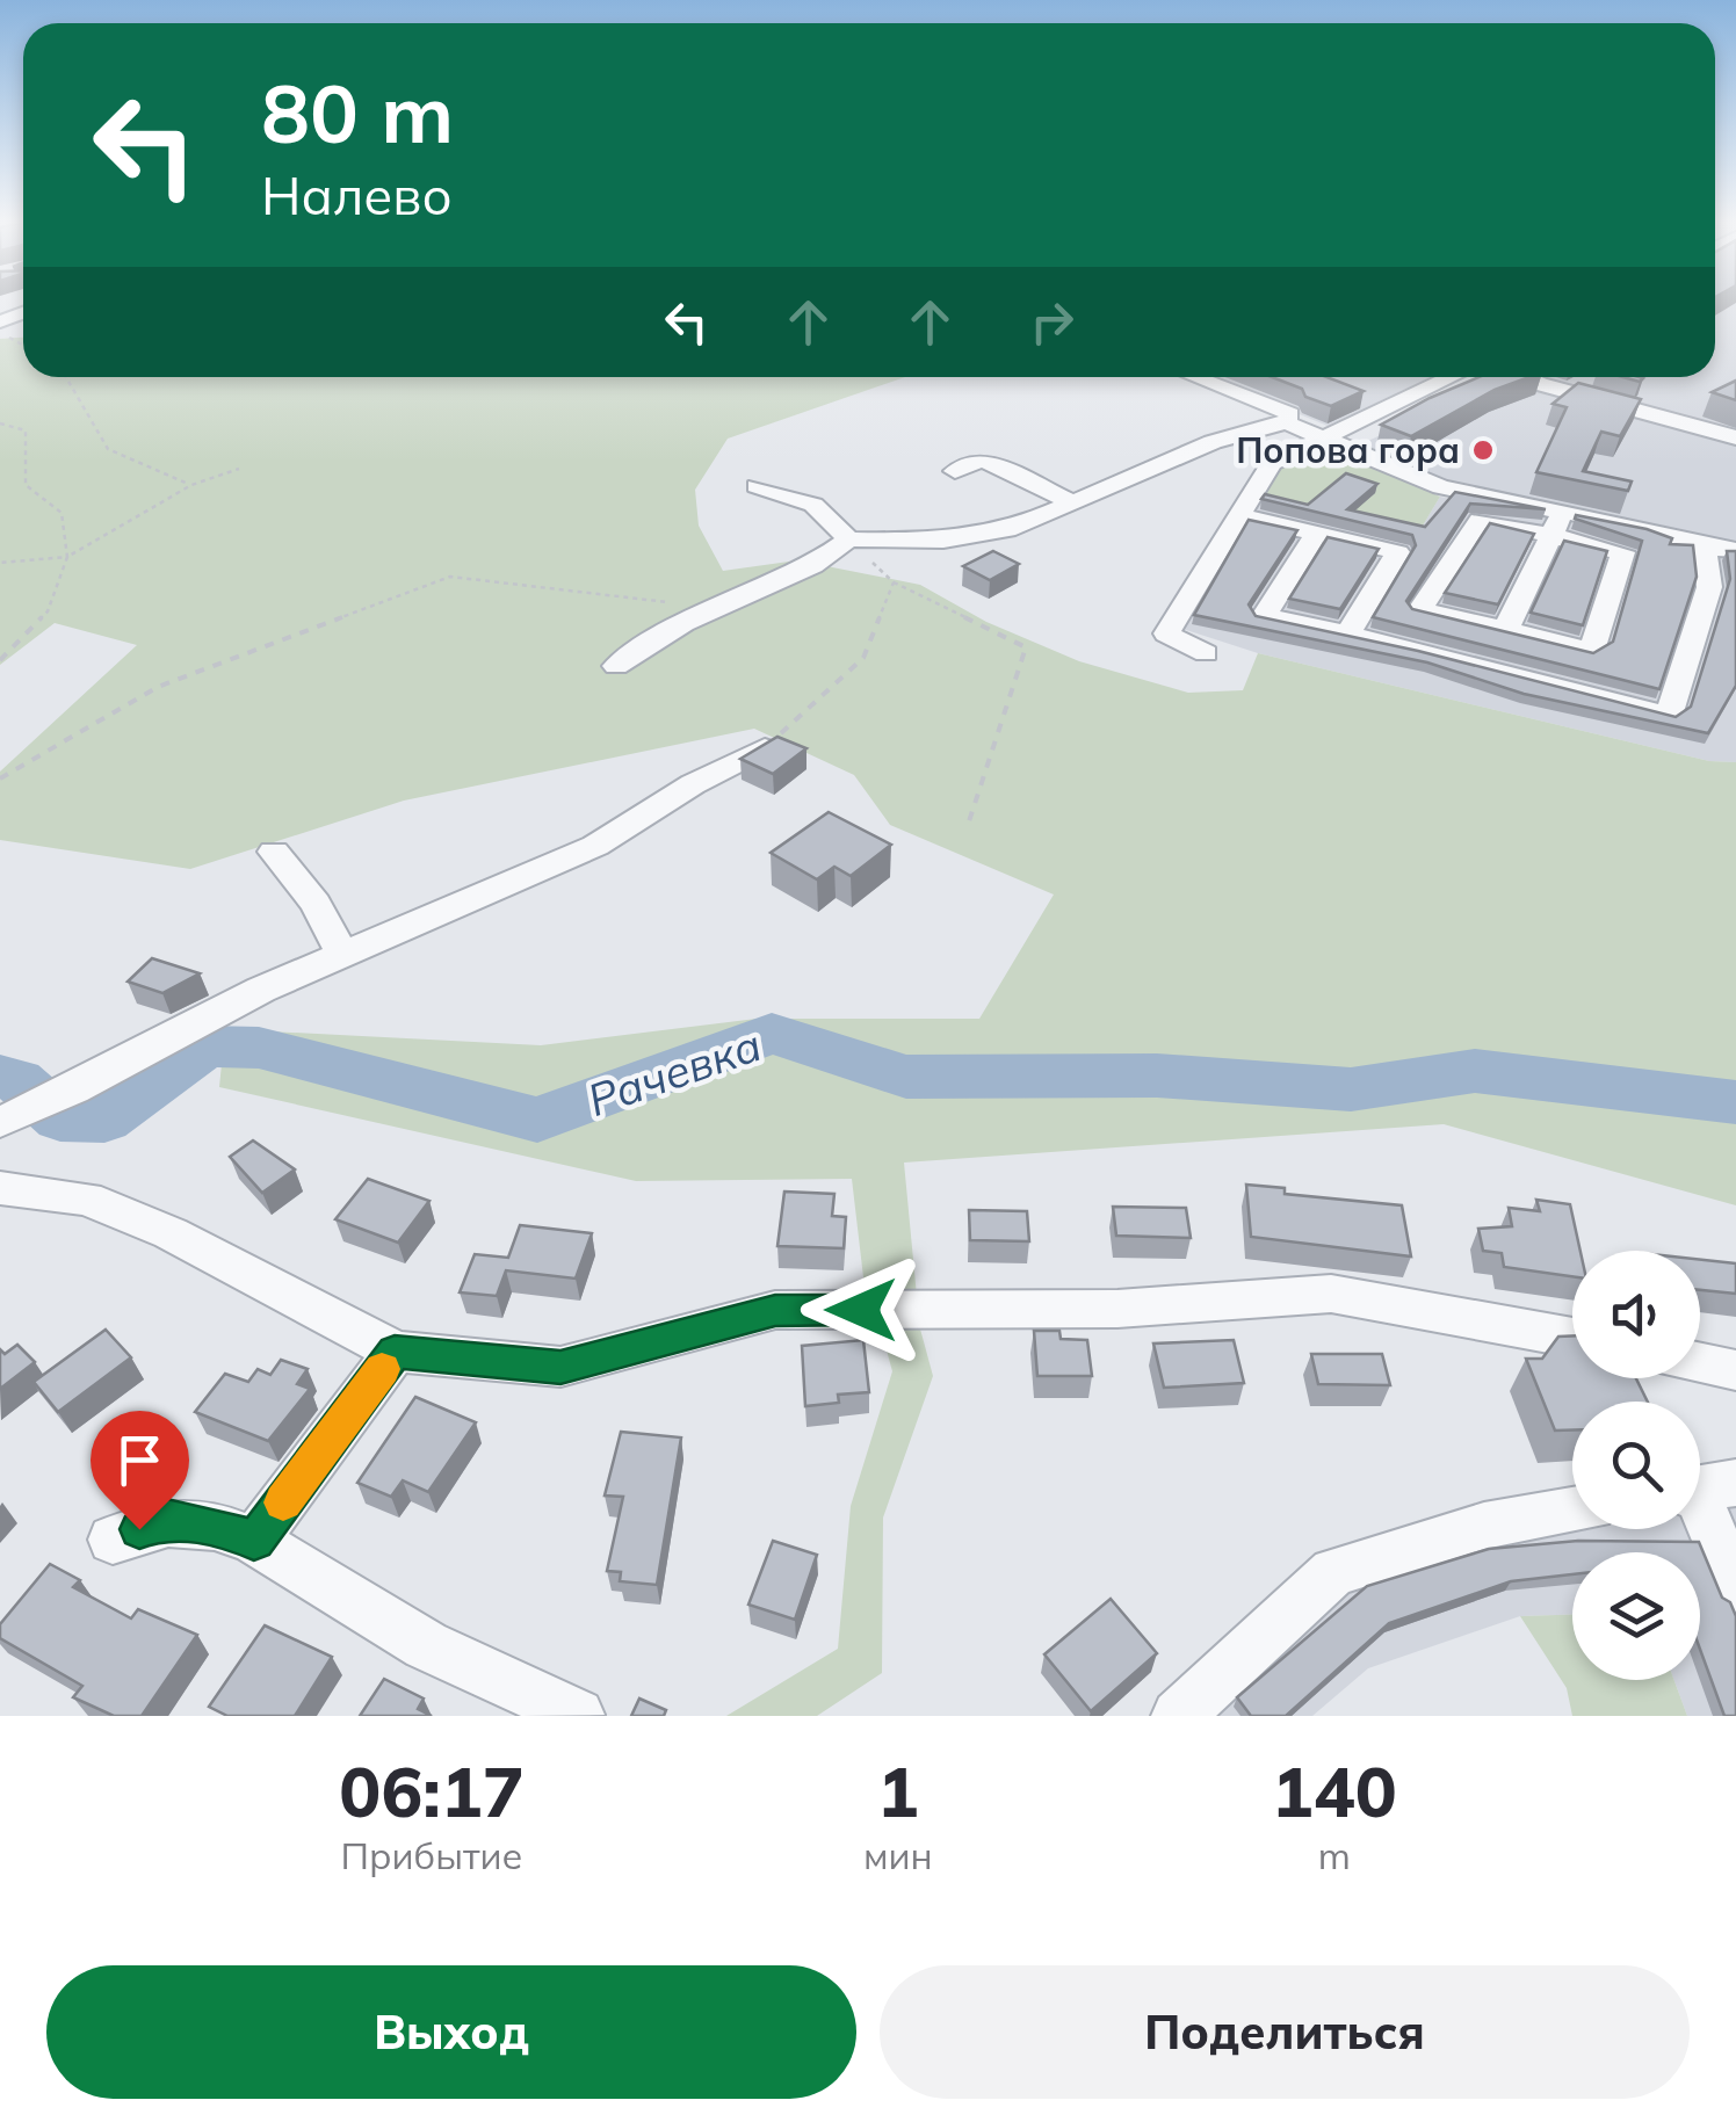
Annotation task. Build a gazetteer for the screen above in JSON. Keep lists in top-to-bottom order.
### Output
{
  "water": ["Рачевка"],
  "places": ["Попова гора"],
  "page": {
    "turn": ["80 m", "Налево"],
    "eta": [
      "06:17",
      "Прибытие",
      "1",
      "мин",
      "140",
      "m"
    ],
    "buttons": ["Выход", "Поделиться"]
  }
}
